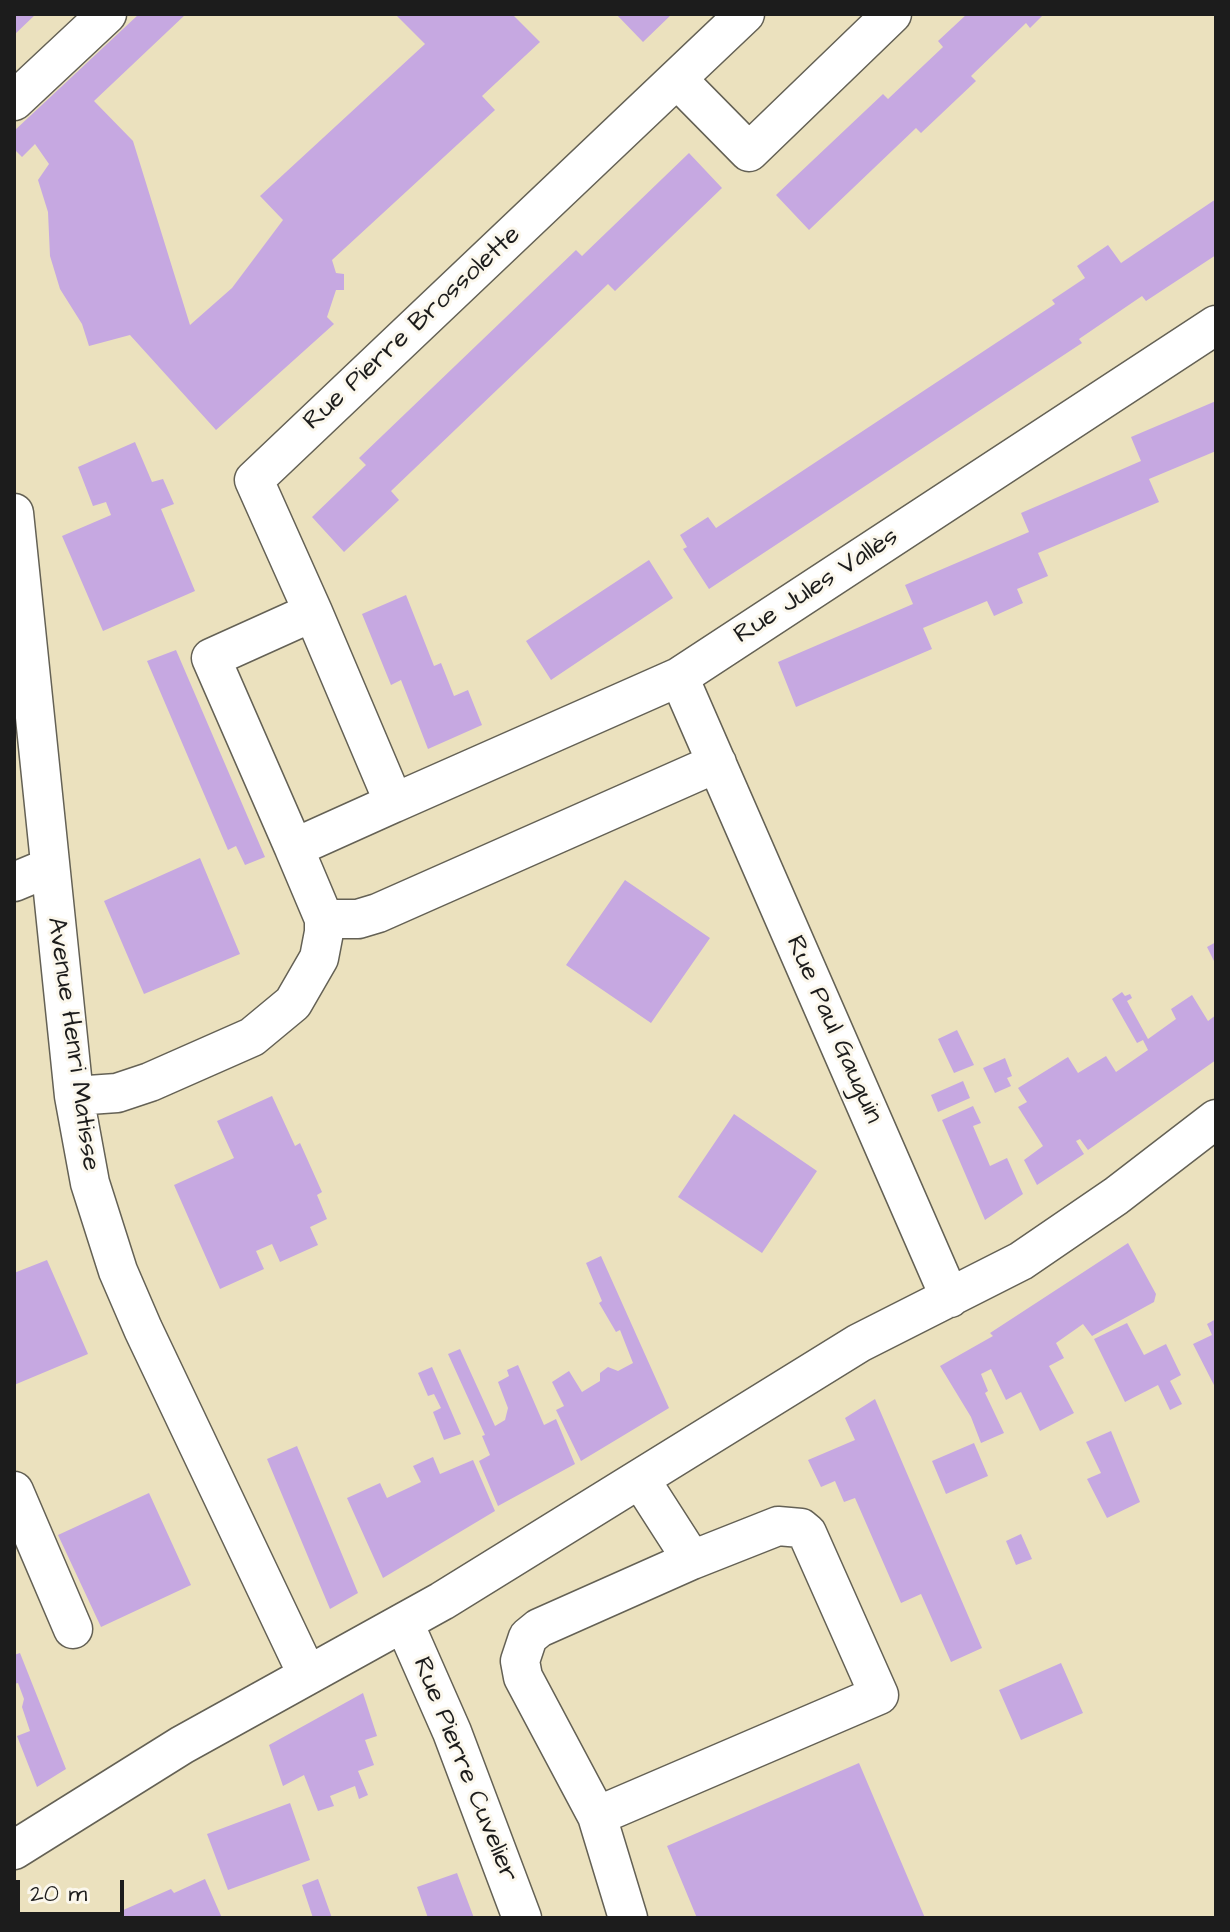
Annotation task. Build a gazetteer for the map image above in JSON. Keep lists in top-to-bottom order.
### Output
{
  "streets": {
    "street": [
      "Rue Pierre Brossolette",
      "Rue Jules Vallès",
      "Rue Paul Gauguin",
      "Avenue Henri Matisse",
      "Rue Pierre Cuvelier"
    ]
  },
  "crossings": [
    ["Rue Pierre Brossolette", "Rue Jules Vallès"],
    ["Rue Jules Vallès", "Rue Paul Gauguin"]
  ],
  "scale_bar": "20 m"
}
